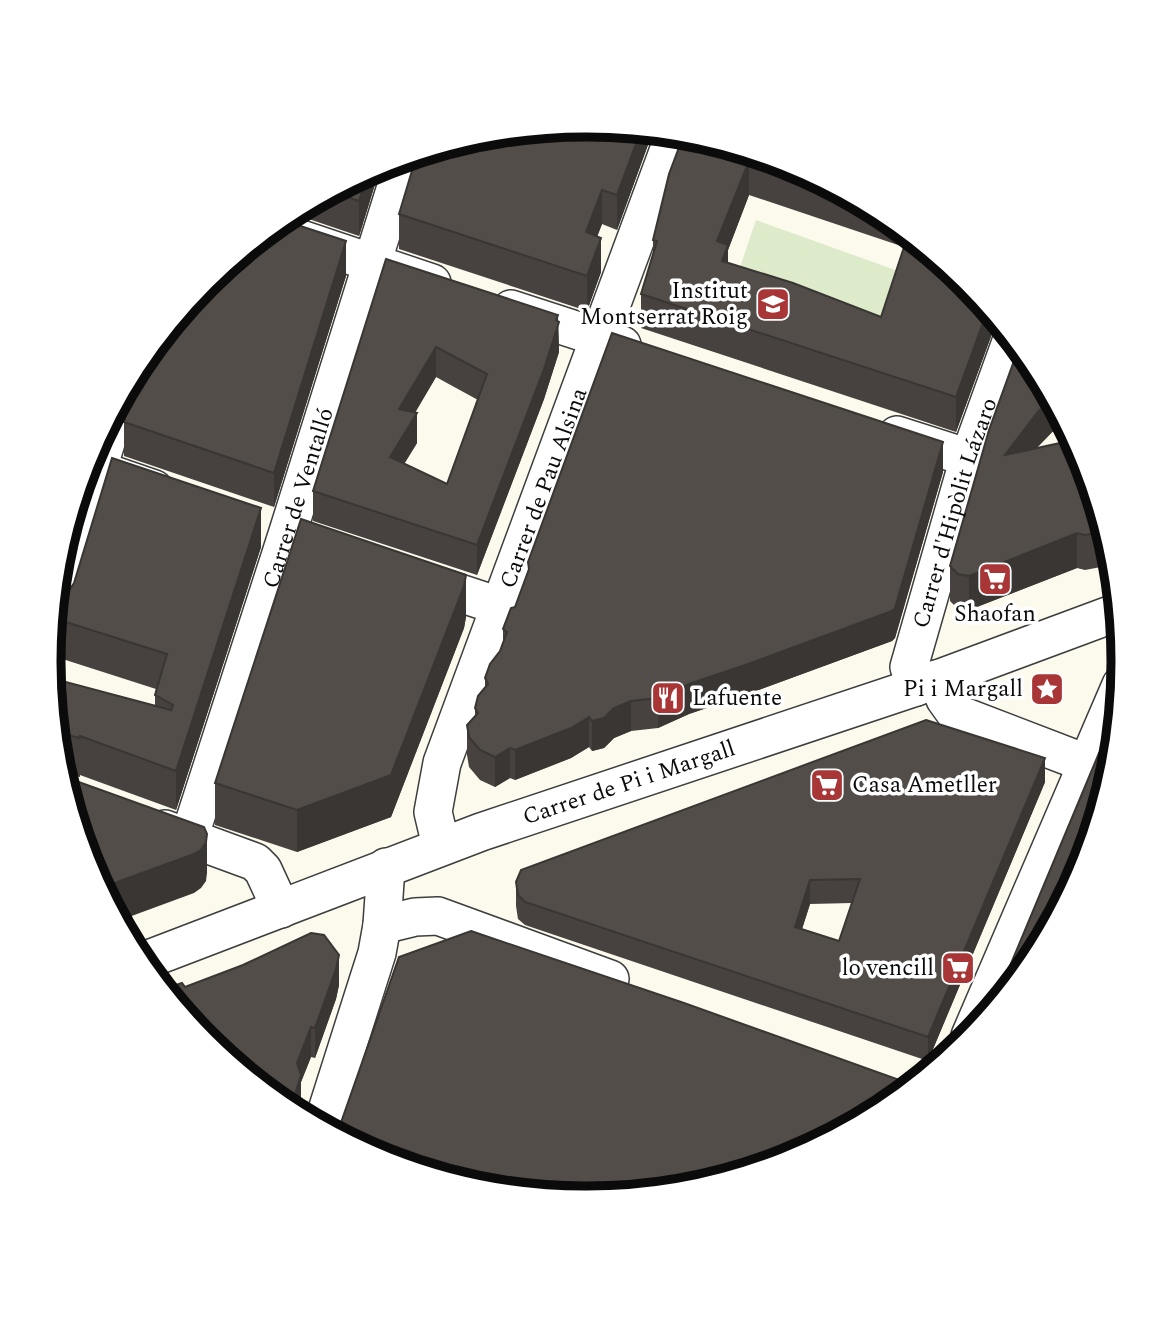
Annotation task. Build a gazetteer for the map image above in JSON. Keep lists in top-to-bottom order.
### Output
{
  "streets": {
    "street": [
      "Carrer de Pau Alsina",
      "Carrer de Ventalló",
      "Carrer d'Hipòlit Lázaro",
      "Carrer de Pi i Margall"
    ]
  },
  "crossings": [
    ["Carrer de Pau Alsina", "Carrer de Pi i Margall"],
    ["Carrer d'Hipòlit Lázaro", "Carrer de Pi i Margall"]
  ],
  "places": {
    "school or university": ["Institut Montserrat Roig"],
    "supermarket": ["Shaofan", "Casa Ametller", "lo vencill"],
    "place": ["Pi i Margall"],
    "restaurant": ["Lafuente"]
  }
}
